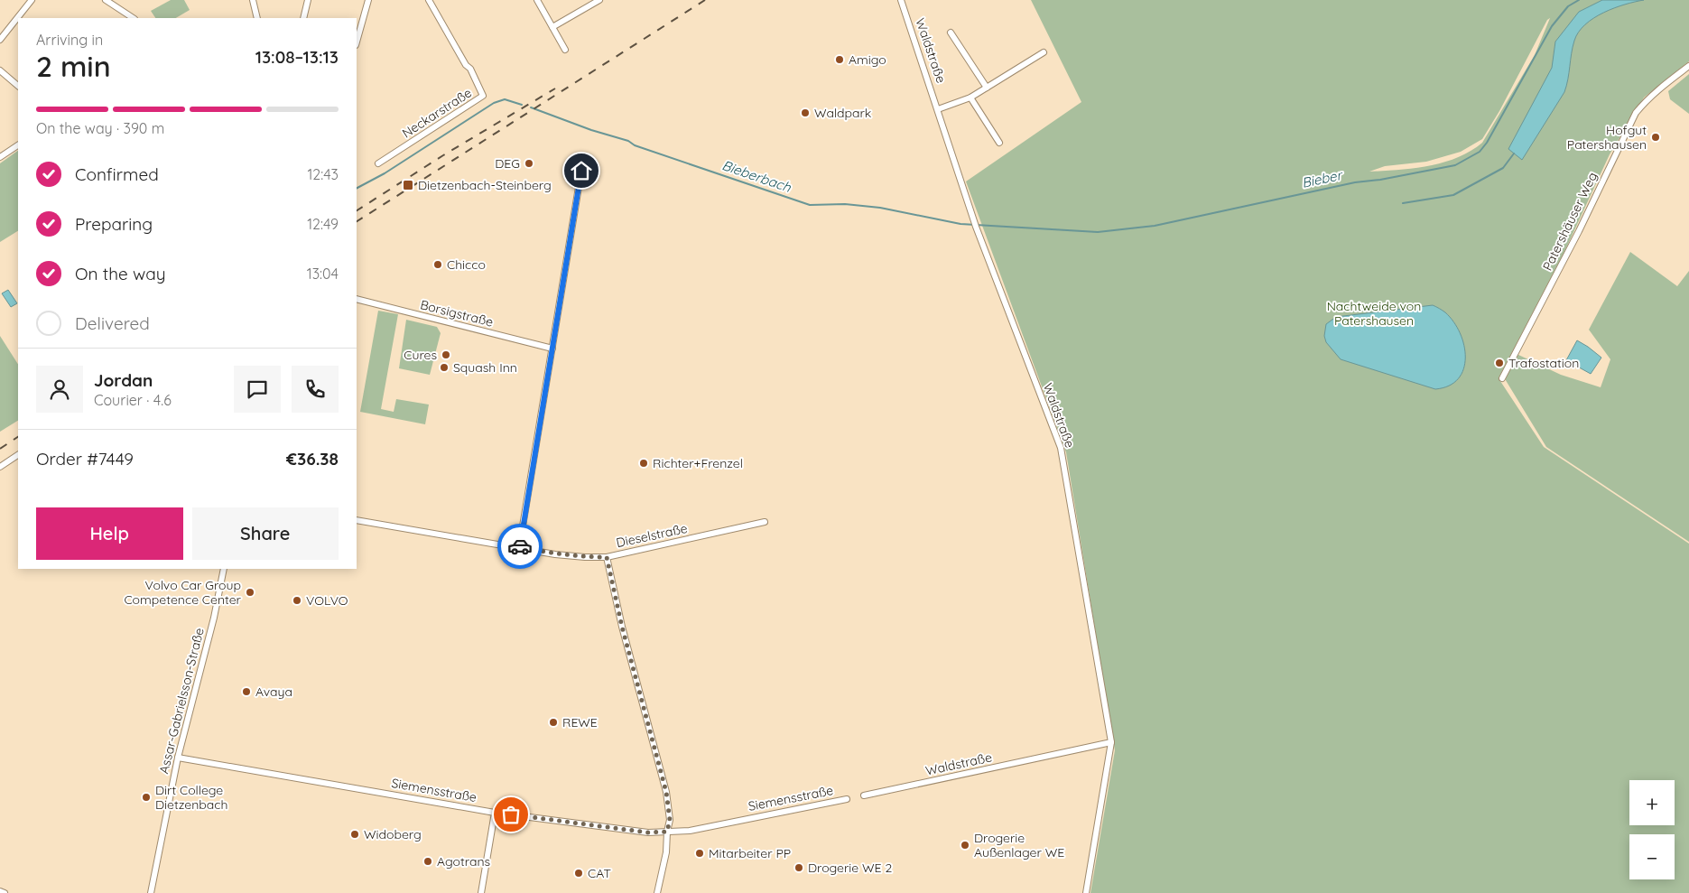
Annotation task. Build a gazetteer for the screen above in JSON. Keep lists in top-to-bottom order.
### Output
{
  "streets": {
    "street": [
      "Waldstraße",
      "Neckarstraße",
      "Patershäuser Weg",
      "Borsigstraße",
      "Dieselstraße",
      "Assar-Gabrielsson-Straße",
      "Siemensstraße"
    ]
  },
  "crossings": [
    ["Assar-Gabrielsson-Straße", "Siemensstraße"]
  ],
  "water": ["Bieberbach", "Bieber"],
  "parks": ["Nachtweide von Patershausen"],
  "places": {
    "other": [
      "Amigo",
      "Waldpark",
      "Hofgut Patershausen",
      "DEG",
      "Chicco",
      "Cures",
      "Trafostation",
      "Squash Inn",
      "Richter+Frenzel",
      "Volvo Car Group Competence Center",
      "VOLVO",
      "Avaya",
      "REWE",
      "Dirt College Dietzenbach",
      "Widoberg",
      "Drogerie Außenlager WE",
      "Mitarbeiter PP",
      "Agotrans",
      "Drogerie WE 2",
      "CAT"
    ],
    "transit": ["Dietzenbach-Steinberg"]
  },
  "page": {
    "heading": ["2 min", "Arriving in", "13:08–13:13"],
    "panel": [
      "Jordan",
      "Courier · 4.6",
      "Order #7449",
      "€36.38"
    ],
    "bar": "On the way · 390 m",
    "list": [
      ["Confirmed", "12:43"],
      ["Preparing", "12:49"],
      ["On the way", "13:04"],
      "Delivered"
    ],
    "buttons": ["Help", "Share"],
    "map_buttons": ["+", "−"]
  }
}
